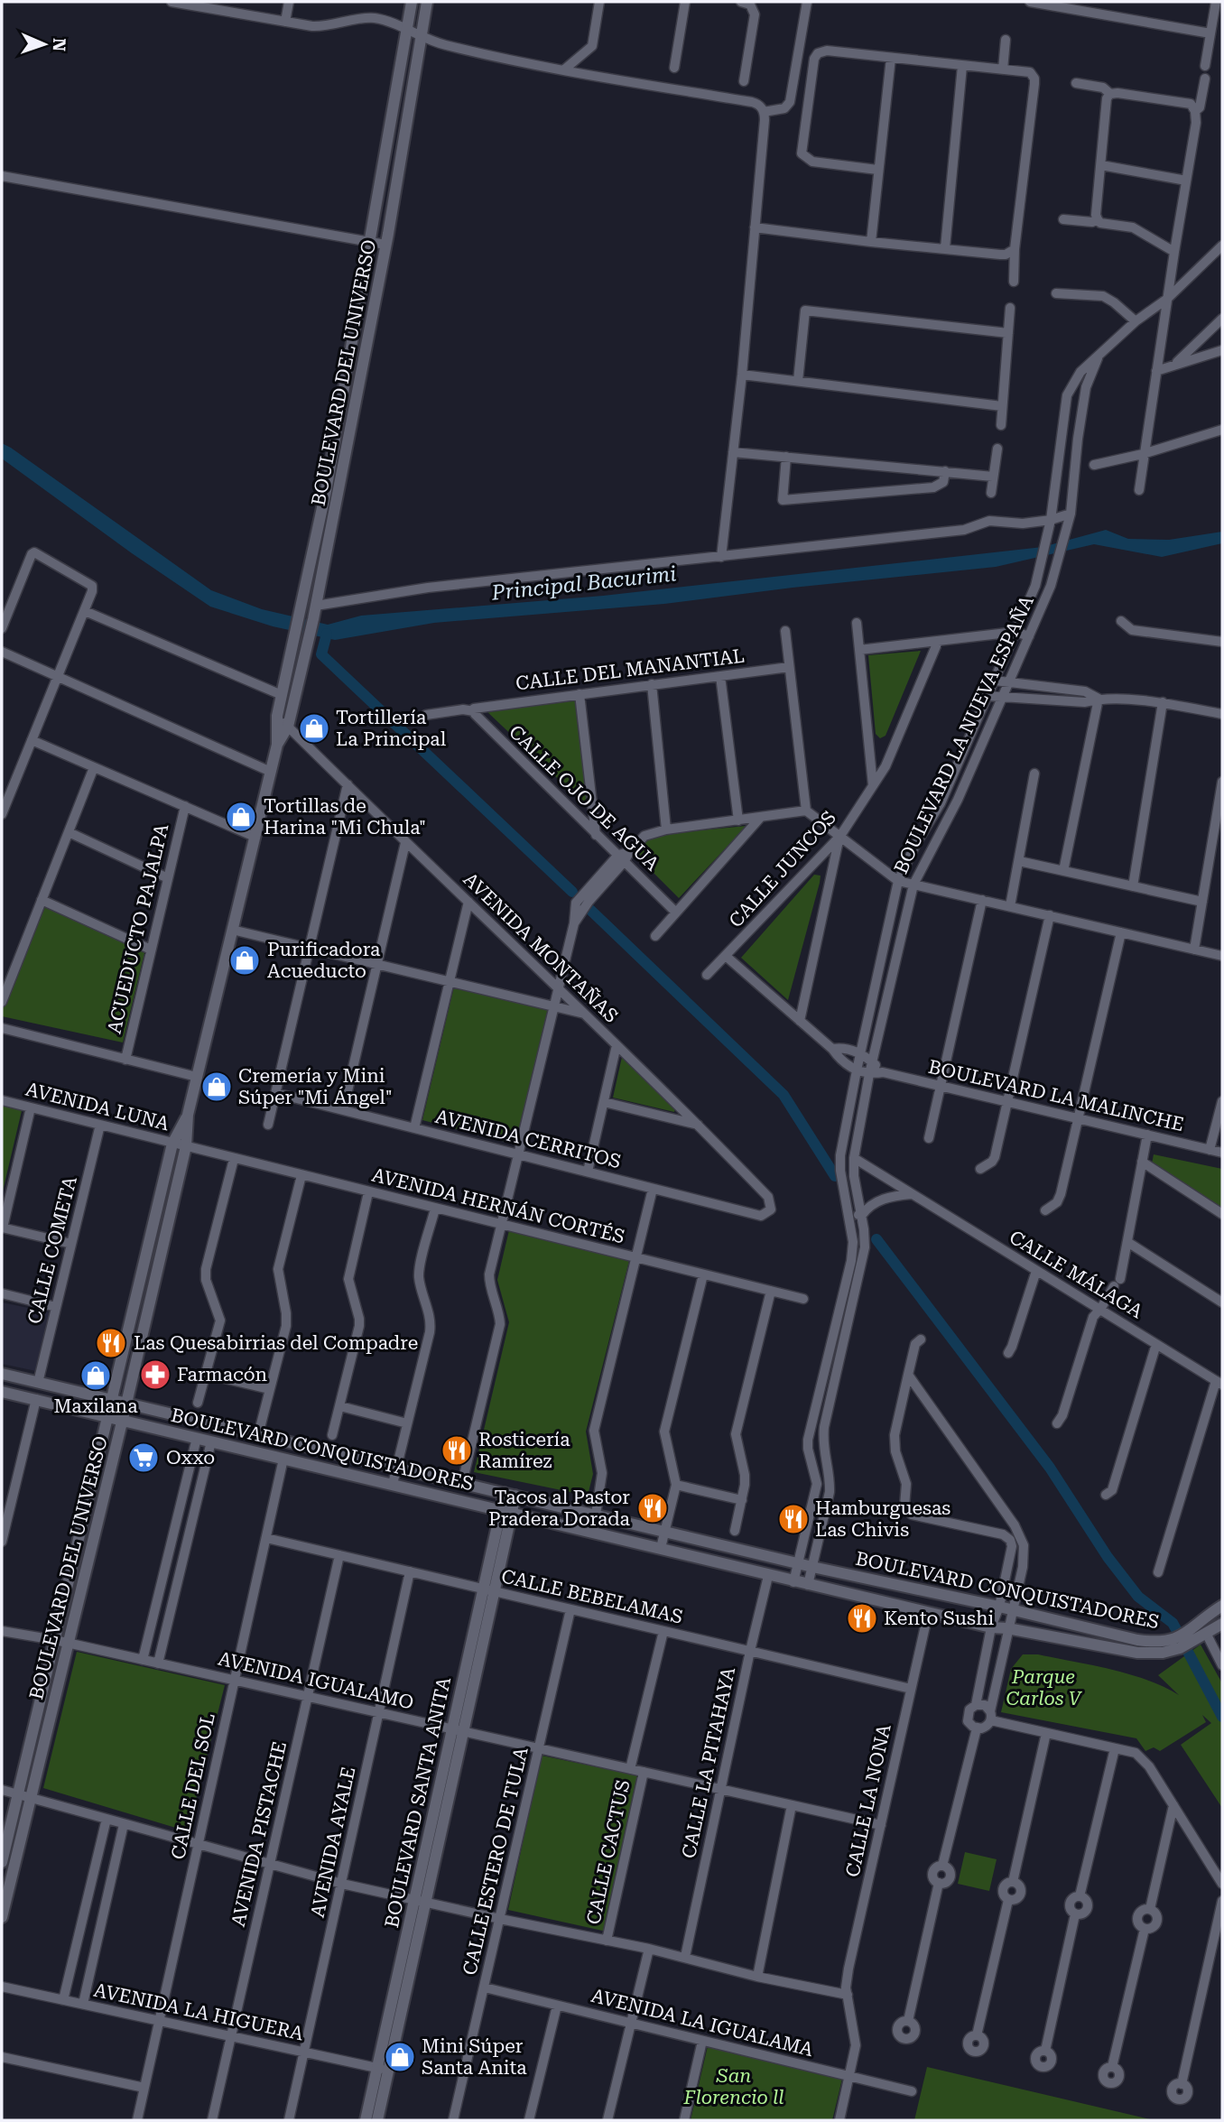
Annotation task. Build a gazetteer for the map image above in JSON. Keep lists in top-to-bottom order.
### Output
{
  "streets": {
    "street": [
      "BOULEVARD DEL UNIVERSO",
      "CALLE DEL MANANTIAL",
      "BOULEVARD LA NUEVA ESPAÑA",
      "CALLE OJO DE AGUA",
      "CALLE JUNCOS",
      "ACUEDUCTO PAJALPA",
      "AVENIDA MONTAÑAS",
      "BOULEVARD LA MALINCHE",
      "AVENIDA LUNA",
      "AVENIDA CERRITOS",
      "AVENIDA HERNÁN CORTÉS",
      "CALLE COMETA",
      "CALLE MÁLAGA",
      "BOULEVARD CONQUISTADORES",
      "CALLE BEBELAMAS",
      "AVENIDA IGUALAMO",
      "CALLE LA PITAHAYA",
      "CALLE DEL SOL",
      "CALLE LA NONA",
      "BOULEVARD SANTA ANITA",
      "AVENIDA PISTACHE",
      "AVENIDA AYALE",
      "CALLE CACTUS",
      "CALLE ESTERO DE TULA",
      "AVENIDA LA HIGUERA",
      "AVENIDA LA IGUALAMA"
    ]
  },
  "crossings": [
    ["BOULEVARD DEL UNIVERSO", "AVENIDA MONTAÑAS"],
    ["BOULEVARD DEL UNIVERSO", "AVENIDA LUNA"],
    ["BOULEVARD DEL UNIVERSO", "AVENIDA HERNÁN CORTÉS"],
    ["BOULEVARD DEL UNIVERSO", "BOULEVARD CONQUISTADORES"],
    ["BOULEVARD DEL UNIVERSO", "AVENIDA IGUALAMO"],
    ["CALLE DEL MANANTIAL", "CALLE OJO DE AGUA"],
    ["BOULEVARD LA NUEVA ESPAÑA", "BOULEVARD LA MALINCHE"],
    ["BOULEVARD LA NUEVA ESPAÑA", "CALLE MÁLAGA"],
    ["BOULEVARD LA NUEVA ESPAÑA", "BOULEVARD CONQUISTADORES"],
    ["AVENIDA MONTAÑAS", "AVENIDA CERRITOS"],
    ["AVENIDA LUNA", "AVENIDA HERNÁN CORTÉS"],
    ["AVENIDA LUNA", "CALLE COMETA"],
    ["CALLE COMETA", "BOULEVARD CONQUISTADORES"],
    ["BOULEVARD CONQUISTADORES", "CALLE LA PITAHAYA"],
    ["BOULEVARD CONQUISTADORES", "CALLE DEL SOL"],
    ["BOULEVARD CONQUISTADORES", "CALLE LA NONA"],
    ["BOULEVARD CONQUISTADORES", "BOULEVARD SANTA ANITA"],
    ["CALLE BEBELAMAS", "CALLE LA PITAHAYA"],
    ["CALLE BEBELAMAS", "CALLE DEL SOL"],
    ["CALLE BEBELAMAS", "CALLE LA NONA"],
    ["CALLE BEBELAMAS", "BOULEVARD SANTA ANITA"],
    ["CALLE BEBELAMAS", "AVENIDA PISTACHE"],
    ["CALLE BEBELAMAS", "AVENIDA AYALE"],
    ["CALLE BEBELAMAS", "CALLE CACTUS"],
    ["CALLE BEBELAMAS", "CALLE ESTERO DE TULA"],
    ["AVENIDA IGUALAMO", "CALLE LA PITAHAYA"],
    ["AVENIDA IGUALAMO", "CALLE DEL SOL"],
    ["AVENIDA IGUALAMO", "CALLE LA NONA"],
    ["AVENIDA IGUALAMO", "BOULEVARD SANTA ANITA"],
    ["AVENIDA IGUALAMO", "AVENIDA PISTACHE"],
    ["AVENIDA IGUALAMO", "AVENIDA AYALE"],
    ["AVENIDA IGUALAMO", "CALLE CACTUS"],
    ["AVENIDA IGUALAMO", "CALLE ESTERO DE TULA"],
    ["CALLE DEL SOL", "AVENIDA LA HIGUERA"],
    ["CALLE LA NONA", "AVENIDA LA IGUALAMA"],
    ["BOULEVARD SANTA ANITA", "AVENIDA LA HIGUERA"],
    ["AVENIDA PISTACHE", "AVENIDA LA HIGUERA"],
    ["AVENIDA AYALE", "AVENIDA LA HIGUERA"],
    ["CALLE ESTERO DE TULA", "AVENIDA LA IGUALAMA"]
  ],
  "water": ["Principal Bacurimi"],
  "parks": ["Parque Carlos V", "San Florencio ll"],
  "places": {
    "shop": [
      "Tortillería La Principal",
      "Tortillas de Harina \"Mi Chula\"",
      "Purificadora Acueducto",
      "Cremería y Mini Súper \"Mi Ángel\"",
      "Maxilana",
      "Mini Súper Santa Anita"
    ],
    "restaurant": [
      "Las Quesabirrias del Compadre",
      "Rosticería Ramírez",
      "Tacos al Pastor Pradera Dorada",
      "Hamburguesas Las Chivis",
      "Kento Sushi"
    ],
    "pharmacy": ["Farmacón"],
    "supermarket": ["Oxxo"]
  },
  "north": "right"
}
